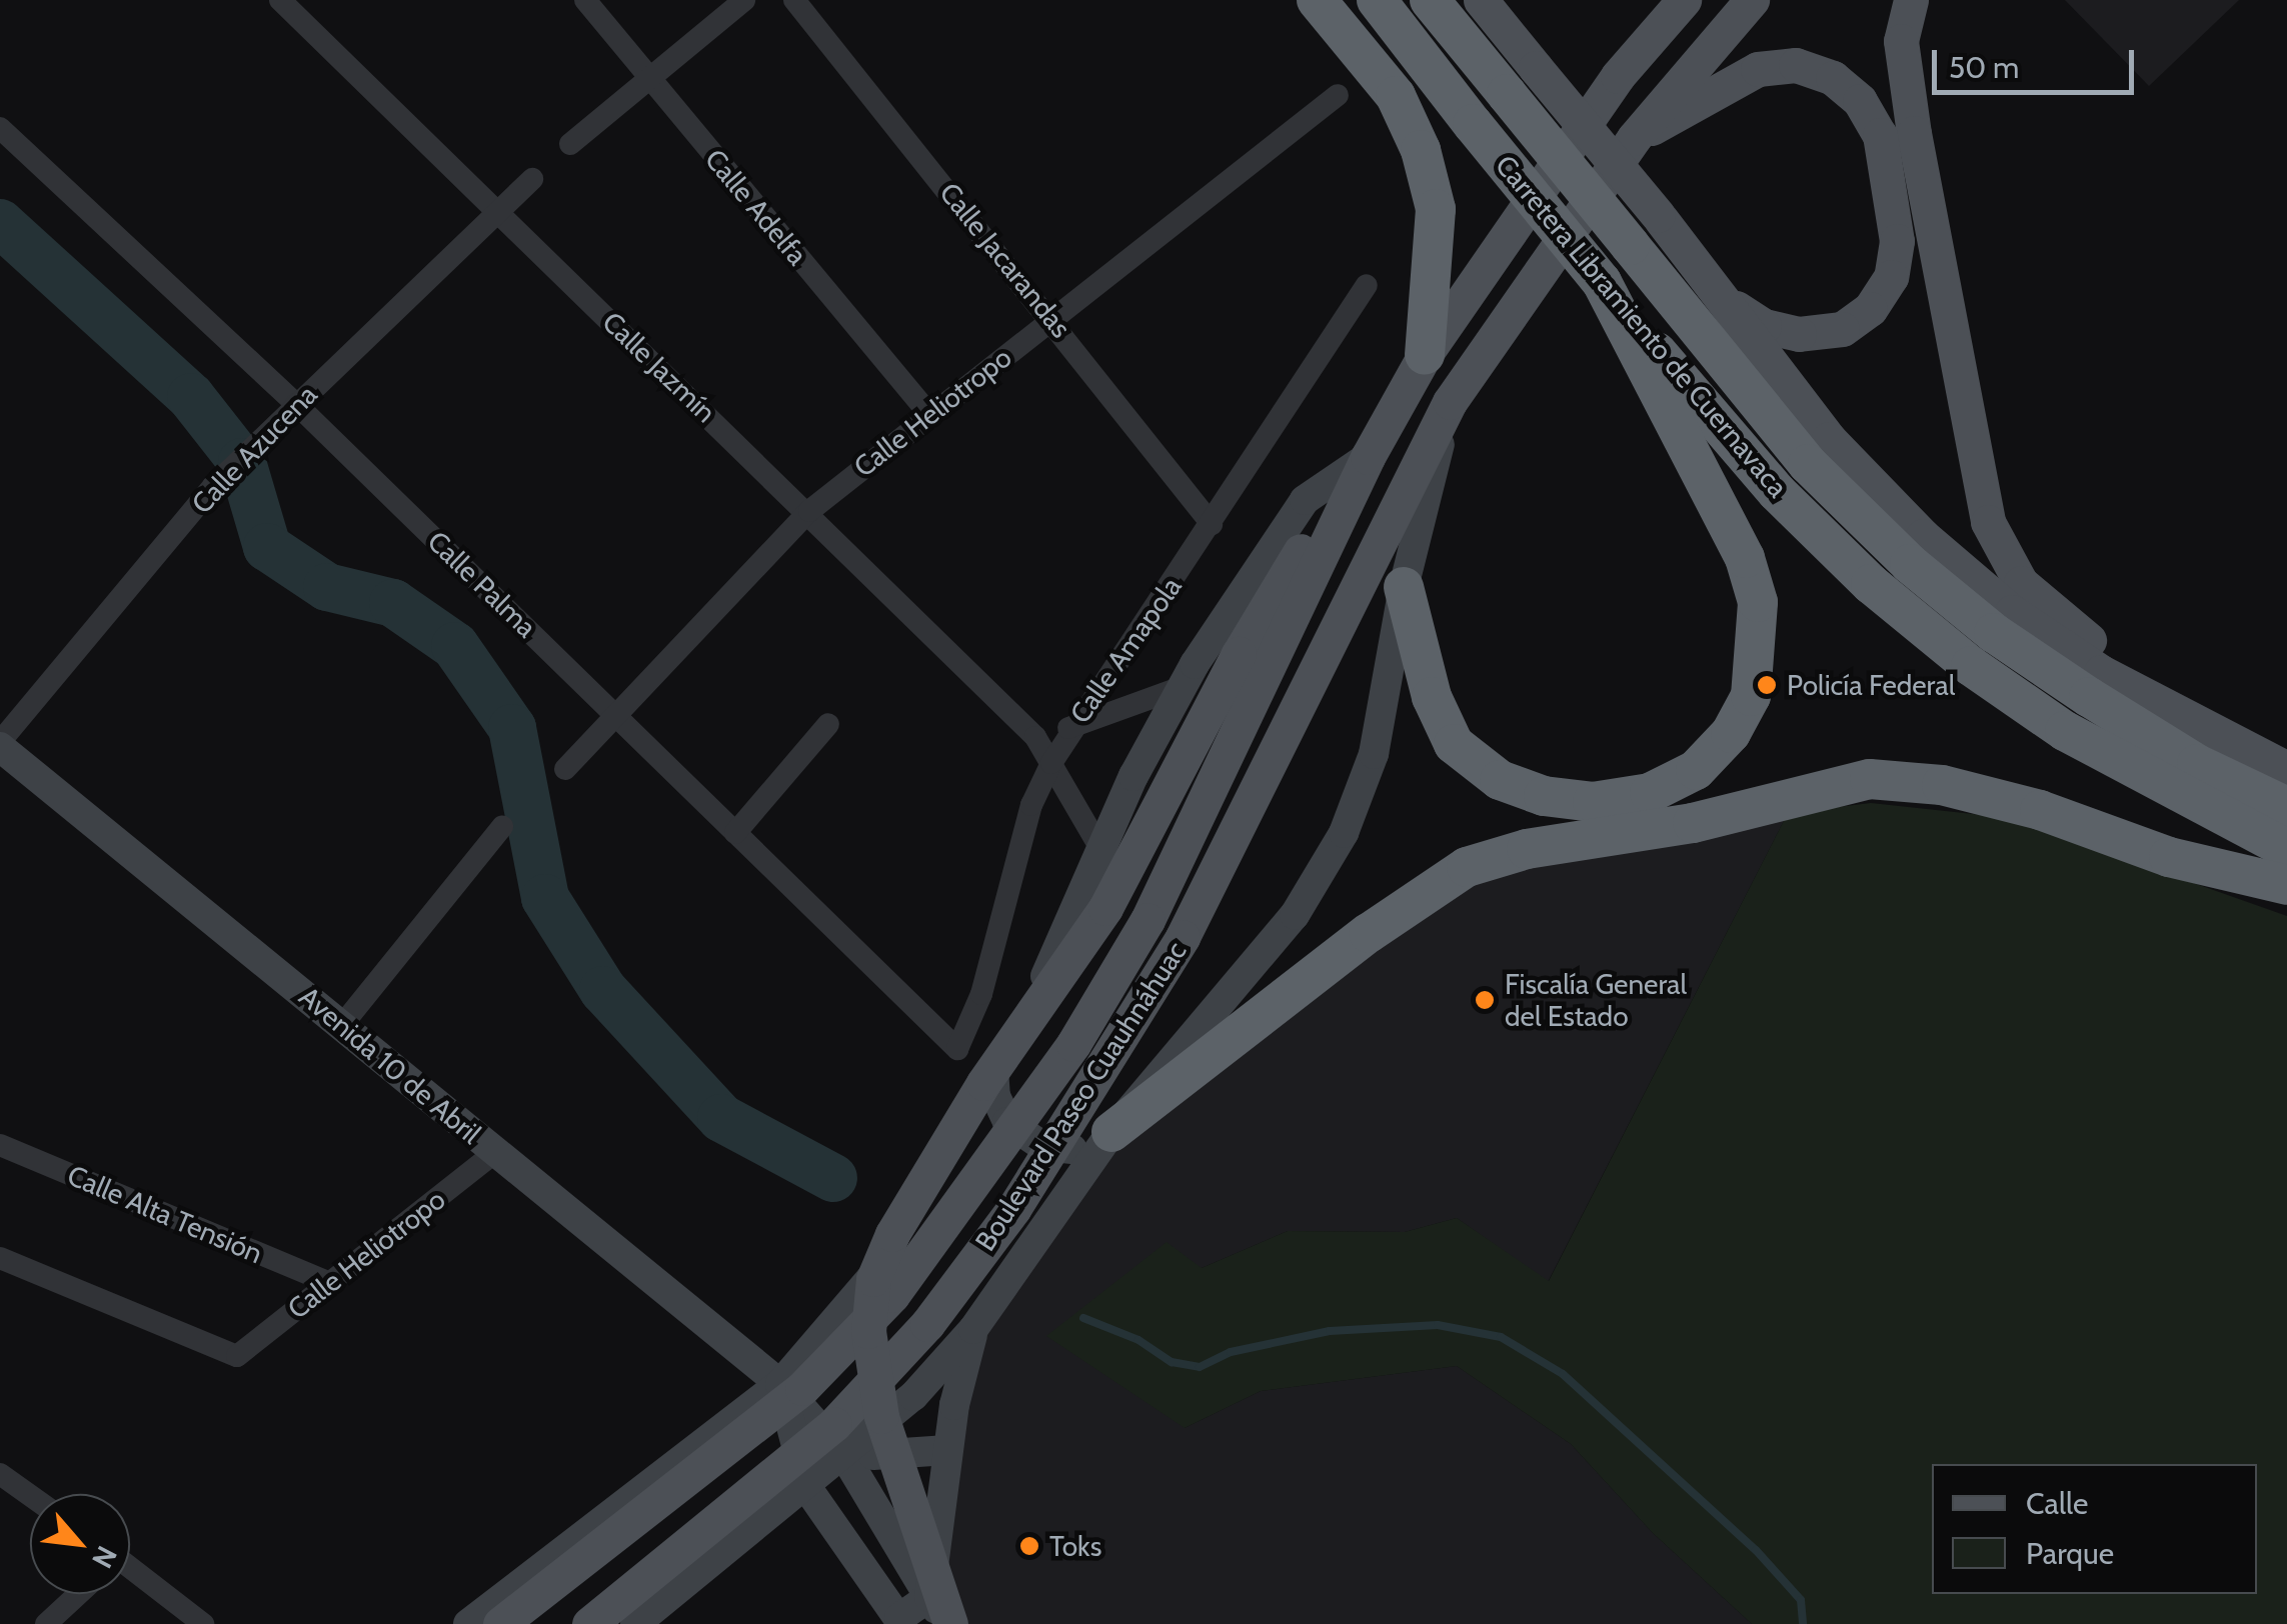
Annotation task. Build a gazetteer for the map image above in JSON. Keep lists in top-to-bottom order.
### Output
{
  "streets": {
    "highway": ["Carretera Libramiento de Cuernavaca"],
    "main road": ["Avenida 10 de Abril", "Boulevard Paseo Cuauhnáhuac"],
    "street": [
      "Calle Adelfa",
      "Calle Jacarandas",
      "Calle Jazmín",
      "Calle Heliotropo",
      "Calle Azucena",
      "Calle Palma",
      "Calle Amapola",
      "Calle Alta Tensión"
    ]
  },
  "crossings": [
    ["Calle Adelfa", "Calle Heliotropo"],
    ["Calle Jacarandas", "Calle Heliotropo"],
    ["Calle Jacarandas", "Calle Amapola"],
    ["Calle Jazmín", "Calle Heliotropo"],
    ["Calle Jazmín", "Calle Azucena"],
    ["Calle Jazmín", "Calle Amapola"],
    ["Calle Jazmín", "Boulevard Paseo Cuauhnáhuac"],
    ["Calle Heliotropo", "Calle Palma"],
    ["Calle Heliotropo", "Avenida 10 de Abril"],
    ["Calle Heliotropo", "Calle Alta Tensión"],
    ["Calle Azucena", "Calle Palma"],
    ["Calle Azucena", "Avenida 10 de Abril"],
    ["Calle Palma", "Calle Amapola"],
    ["Avenida 10 de Abril", "Boulevard Paseo Cuauhnáhuac"]
  ],
  "places": ["Policía Federal", "Fiscalía General del Estado", "Toks"],
  "legend": ["Calle", "Parque"],
  "scale_bar": "50 m",
  "north": "bottom right"
}
